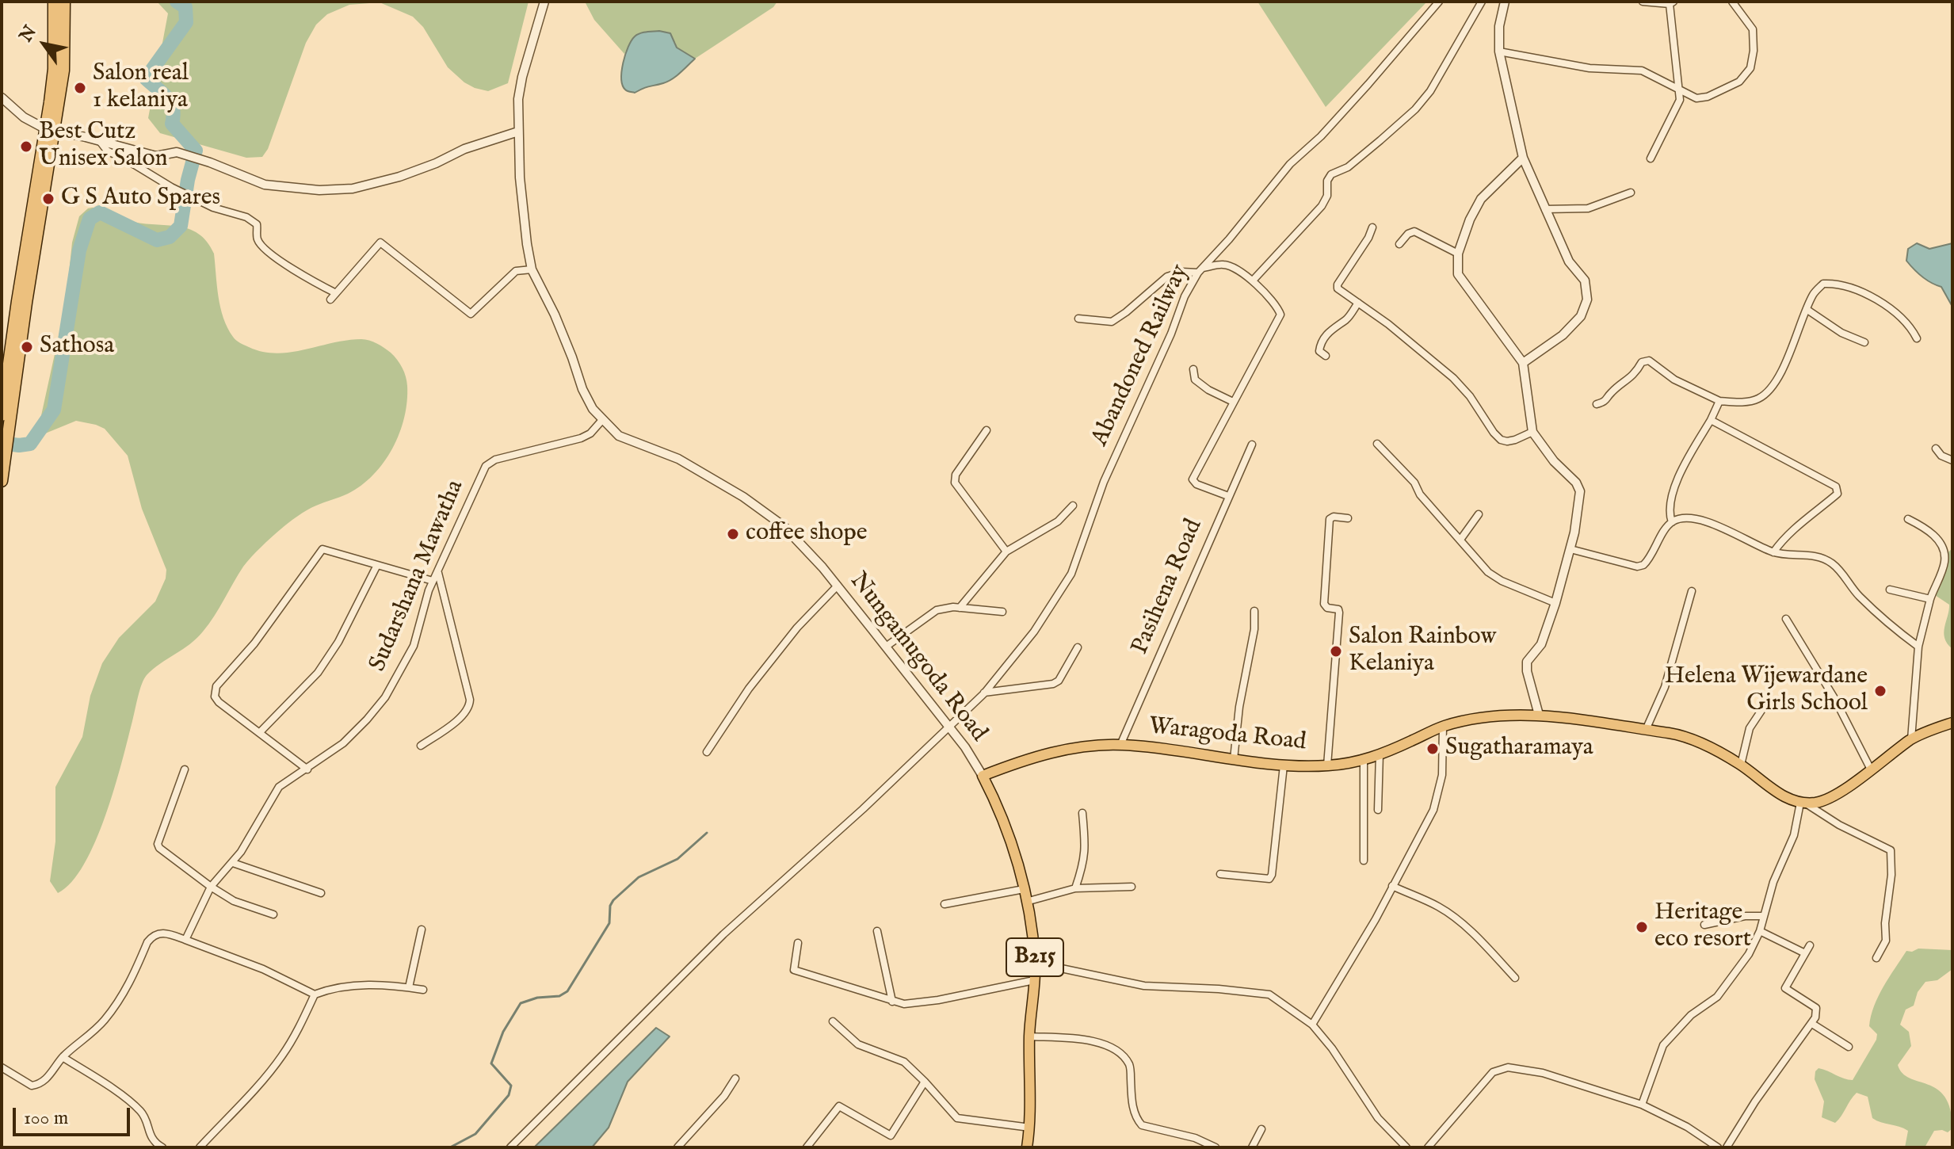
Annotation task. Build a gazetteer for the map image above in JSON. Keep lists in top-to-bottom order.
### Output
{
  "streets": {
    "main road": ["Waragoda Road", "B215"],
    "street": [
      "Abandoned Railway",
      "Sudarshana Mawatha",
      "Pasihena Road",
      "Nungamugoda Road"
    ]
  },
  "crossings": [
    ["Abandoned Railway", "Nungamugoda Road"],
    ["Sudarshana Mawatha", "Nungamugoda Road"],
    ["Pasihena Road", "Waragoda Road"],
    ["Nungamugoda Road", "Waragoda Road"],
    ["Nungamugoda Road", "B215"],
    ["Waragoda Road", "B215"]
  ],
  "places": [
    "Salon real 1 kelaniya",
    "Best Cutz Unisex Salon",
    "G S Auto Spares",
    "Sathosa",
    "coffee shope",
    "Salon Rainbow Kelaniya",
    "Helena Wijewardane Girls School",
    "Sugatharamaya",
    "Heritage eco resort"
  ],
  "scale_bar": "100 m",
  "north": "top left"
}
